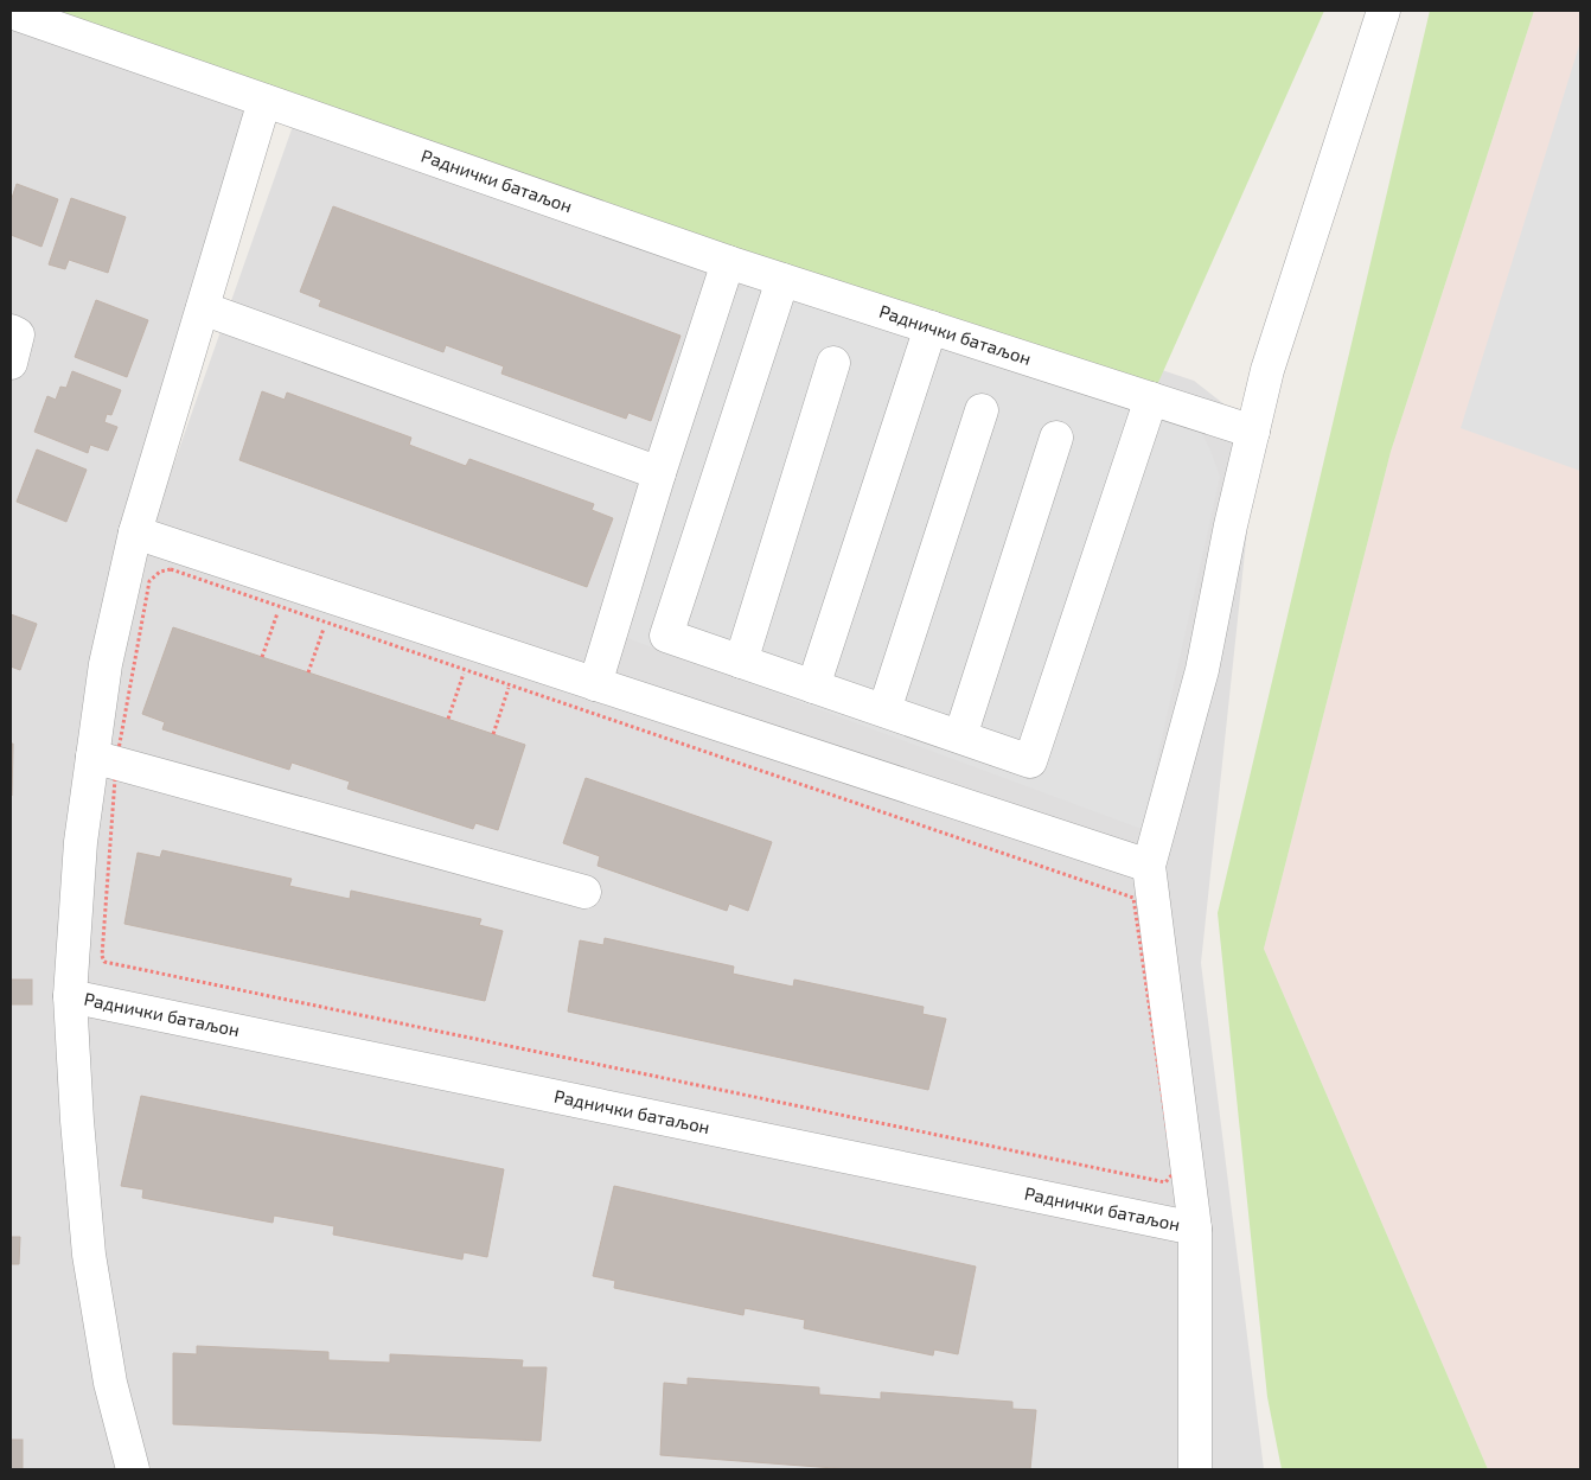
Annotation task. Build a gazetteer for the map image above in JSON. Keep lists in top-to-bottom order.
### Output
{
  "streets": {
    "street": ["Раднички батаљон"]
  }
}
